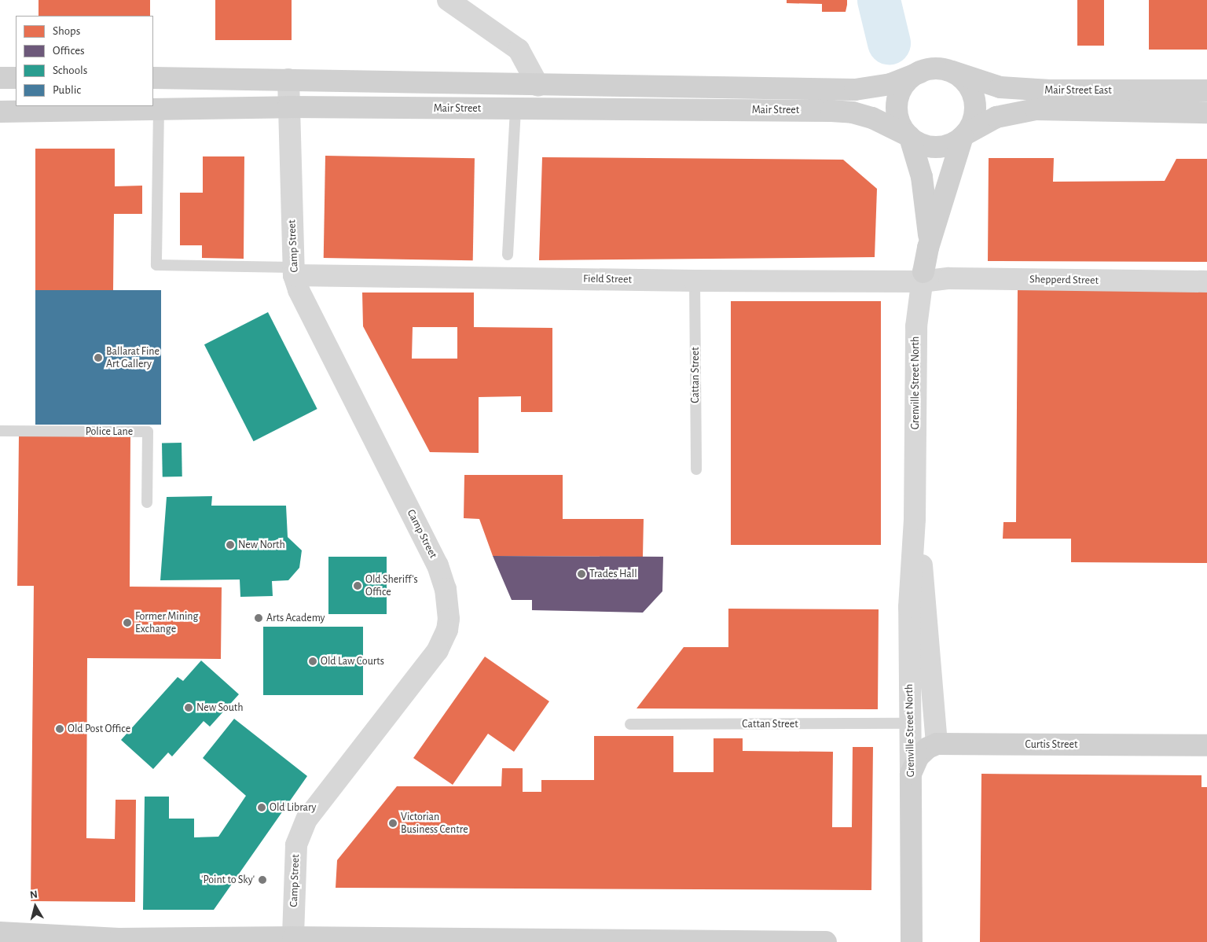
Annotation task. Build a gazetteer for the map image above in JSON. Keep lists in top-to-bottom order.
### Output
{
  "streets": {
    "main road": [
      "Mair Street East",
      "Mair Street",
      "Grenville Street North",
      "Curtis Street"
    ],
    "street": ["Camp Street", "Field Street", "Shepperd Street"],
    "lane": ["Cattan Street", "Police Lane"]
  },
  "crossings": [
    ["Mair Street East", "Mair Street"],
    ["Mair Street East", "Grenville Street North"],
    ["Mair Street", "Camp Street"],
    ["Mair Street", "Grenville Street North"],
    ["Camp Street", "Field Street"],
    ["Field Street", "Shepperd Street"],
    ["Field Street", "Cattan Street"],
    ["Field Street", "Grenville Street North"],
    ["Shepperd Street", "Grenville Street North"],
    ["Cattan Street", "Grenville Street North"],
    ["Grenville Street North", "Curtis Street"]
  ],
  "places": [
    "Ballarat Fine Art Gallery",
    "New North",
    "Trades Hall",
    "Old Sheriff's Office",
    "Arts Academy",
    "Former Mining Exchange",
    "Old Law Courts",
    "New South",
    "Old Post Office",
    "Old Library",
    "Victorian Business Centre",
    "'Point to Sky'"
  ],
  "legend": [
    "Shops",
    "Offices",
    "Schools",
    "Public"
  ],
  "north": "top"
}
